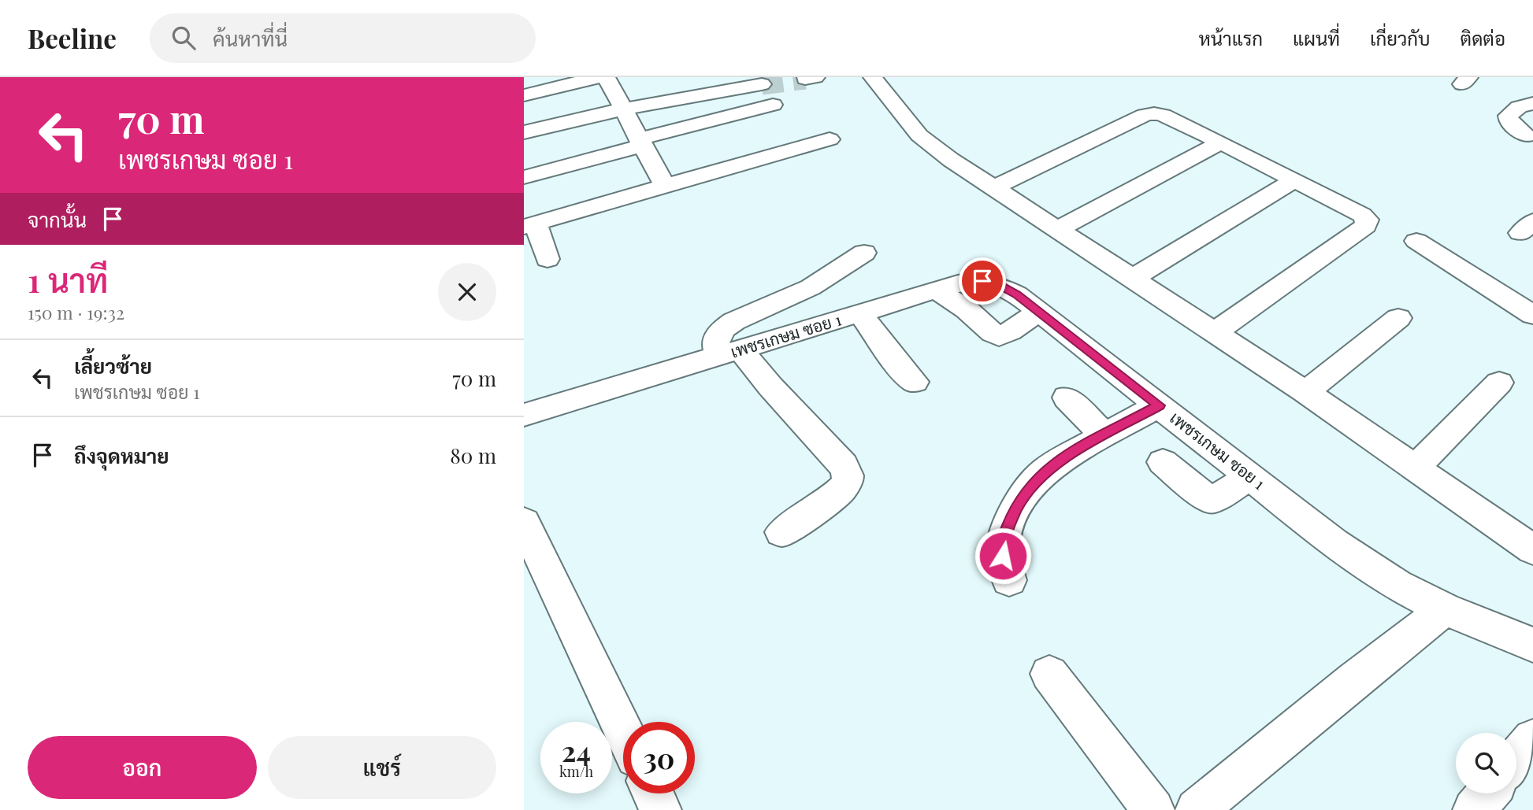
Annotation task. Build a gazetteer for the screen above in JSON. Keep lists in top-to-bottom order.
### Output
{
  "streets": {
    "street": ["เพชรเกษม ซอย 1"]
  },
  "page": {
    "header": "Beeline",
    "search": "ค้นหาที่นี่",
    "nav": [
      "หน้าแรก",
      "แผนที่",
      "เกี่ยวกับ",
      "ติดต่อ"
    ],
    "turn": ["70 m", "เพชรเกษม ซอย 1"],
    "then": "จากนั้น",
    "heading": ["1 นาที", "150 m · 19:32"],
    "list": [
      {
        "name": "เลี้ยวซ้าย",
        "note": "เพชรเกษม ซอย 1",
        "value": "70 m"
      },
      {
        "name": "ถึงจุดหมาย",
        "value": "80 m"
      }
    ],
    "speed": "24 km/h",
    "limit": "30",
    "buttons": ["ออก", "แชร์"]
  }
}
